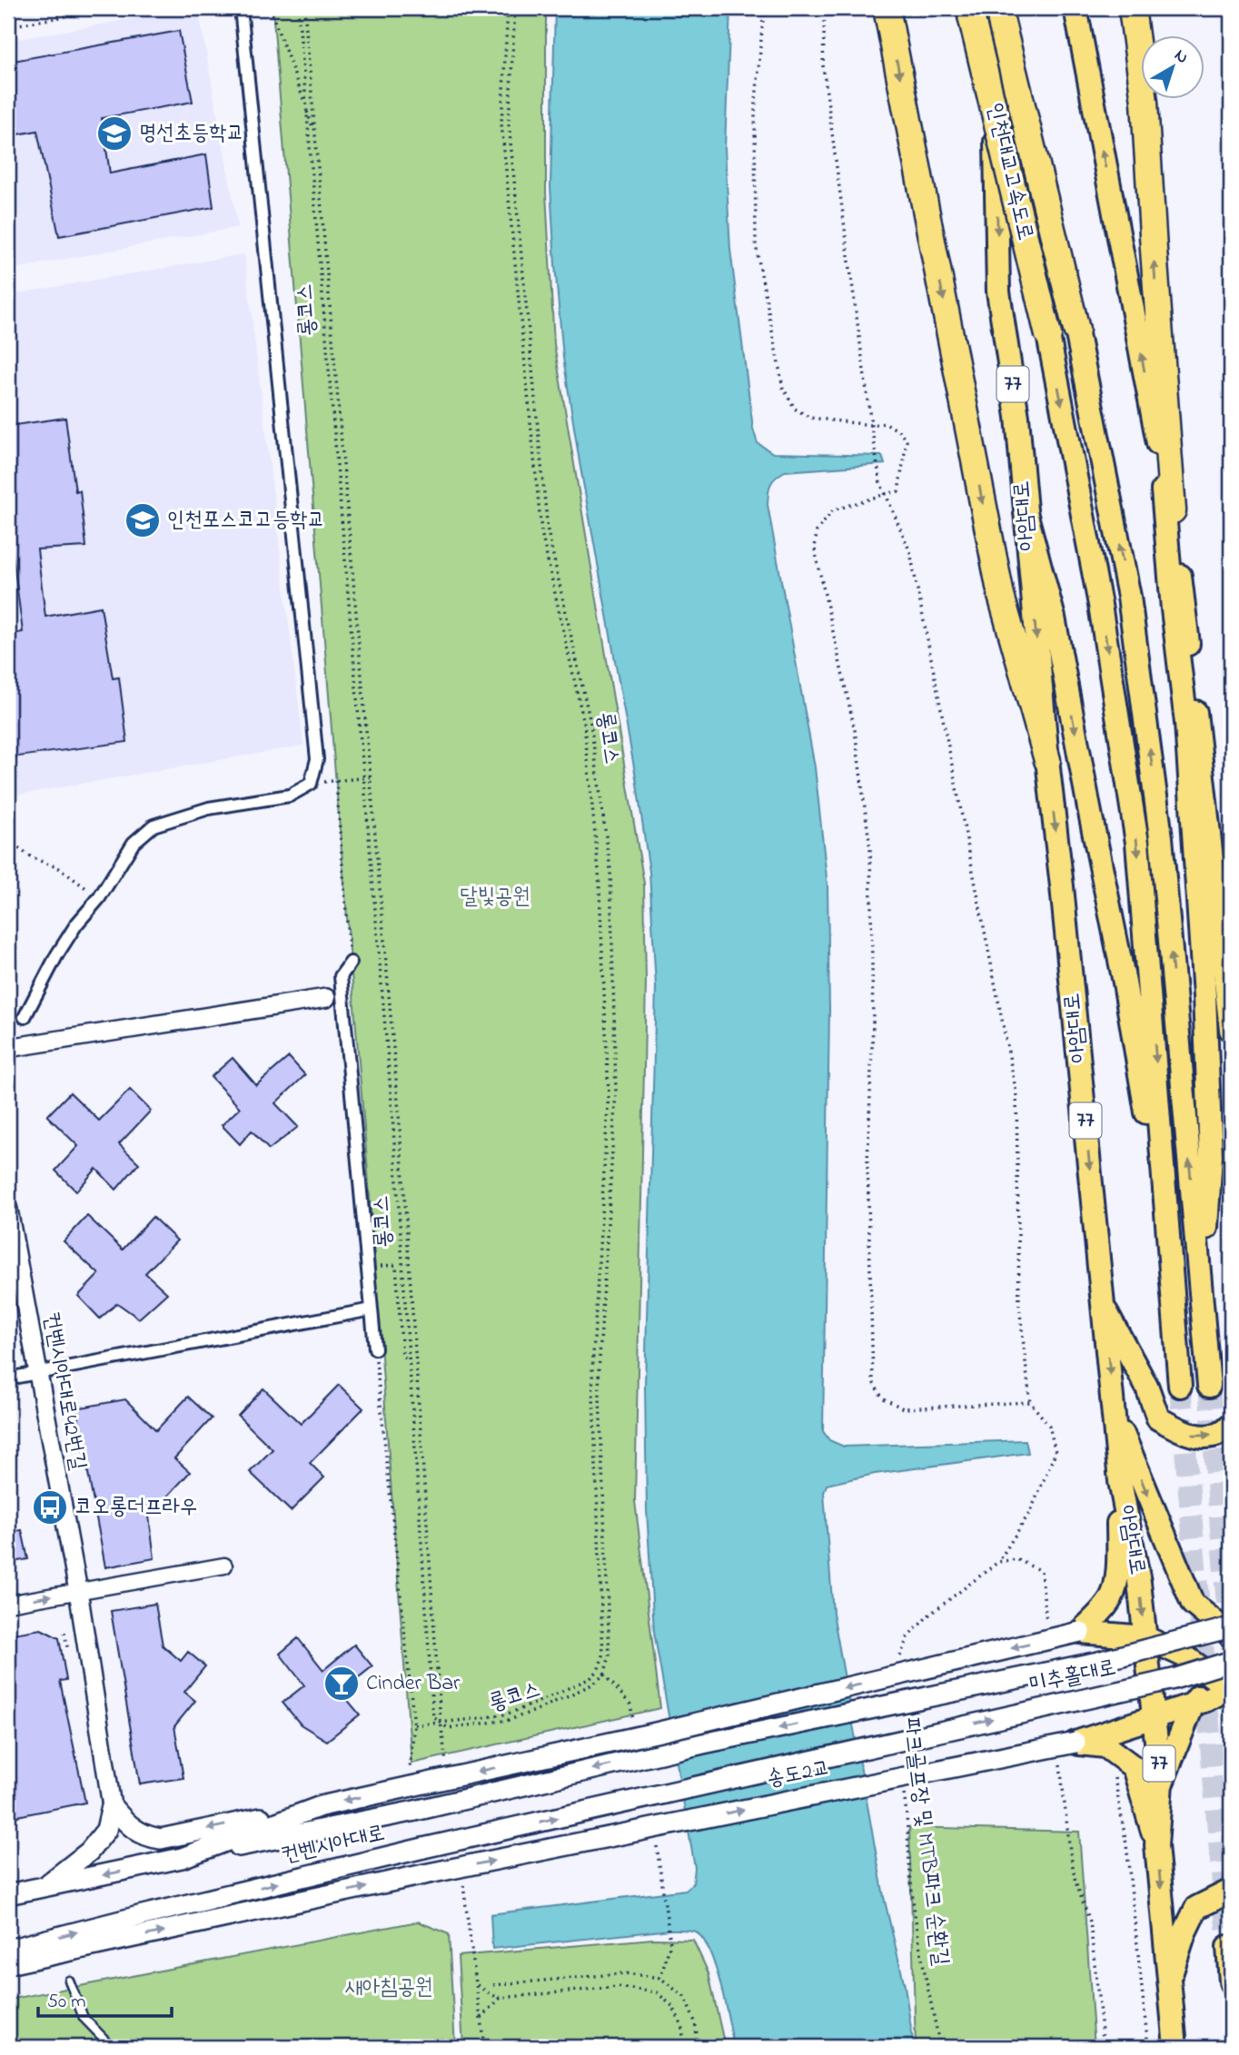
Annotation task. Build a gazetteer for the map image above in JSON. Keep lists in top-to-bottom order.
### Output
{
  "streets": {
    "highway": ["인천대교고속도로"],
    "main road": [
      "77",
      "아암대로",
      "미추홀대로",
      "송도2교",
      "컨벤시아대로"
    ],
    "street": ["컨벤시아대로42번길"],
    "path": ["롱코스", "파크골프장 및 MTB파크 순환길"]
  },
  "crossings": [
    ["인천대교고속도로", "아암대로"],
    ["미추홀대로", "송도2교"],
    ["미추홀대로", "컨벤시아대로"],
    ["송도2교", "컨벤시아대로"]
  ],
  "parks": ["달빛공원", "새아침공원"],
  "places": {
    "school or university": ["명선초등학교", "인천포스코고등학교"],
    "bus stop": ["코오롱더프라우"],
    "bar": ["Cinder Bar"]
  },
  "scale_bar": "50 m",
  "north": "top right"
}
